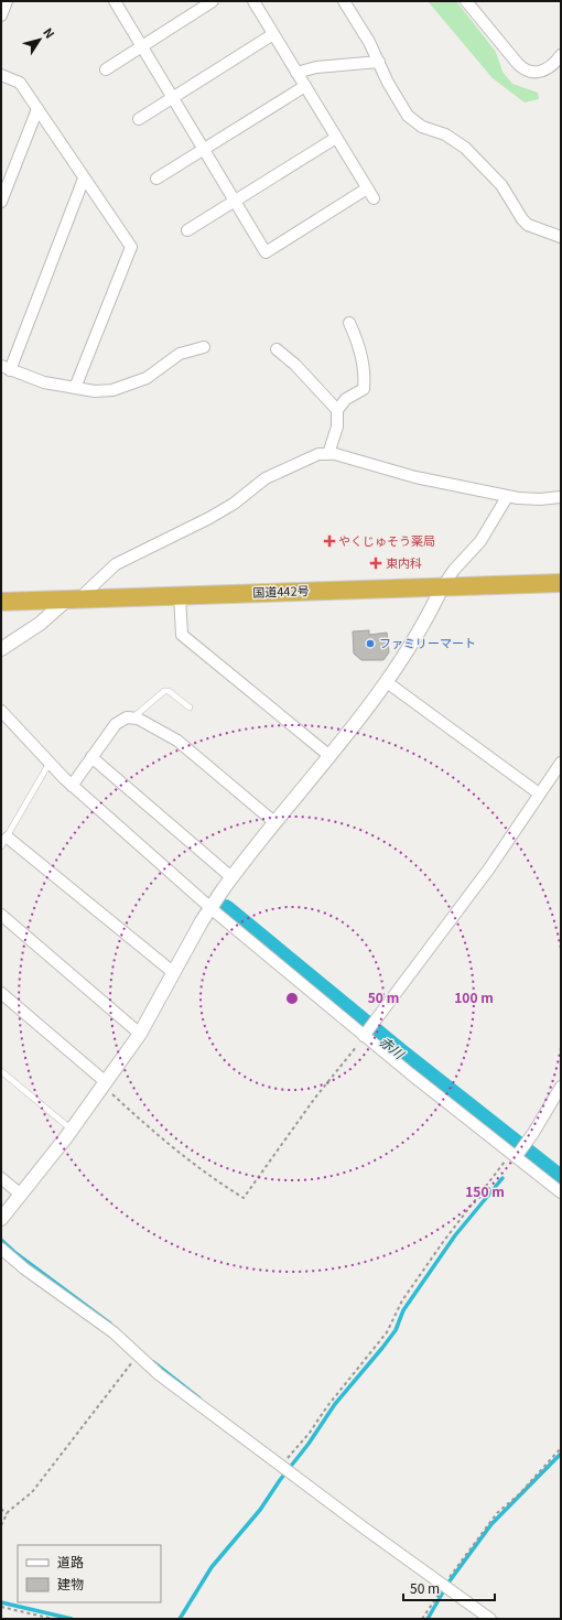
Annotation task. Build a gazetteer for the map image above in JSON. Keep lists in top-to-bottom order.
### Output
{
  "streets": {
    "highway": ["国道442号"]
  },
  "water": ["赤川"],
  "places": {
    "health": ["やくじゅそう薬局", "東内科"],
    "other": ["ファミリーマート"]
  },
  "legend": ["道路", "建物"],
  "scale_bar": "50 m",
  "north": "top right",
  "rings": ["50 m", "100 m", "150 m"]
}
